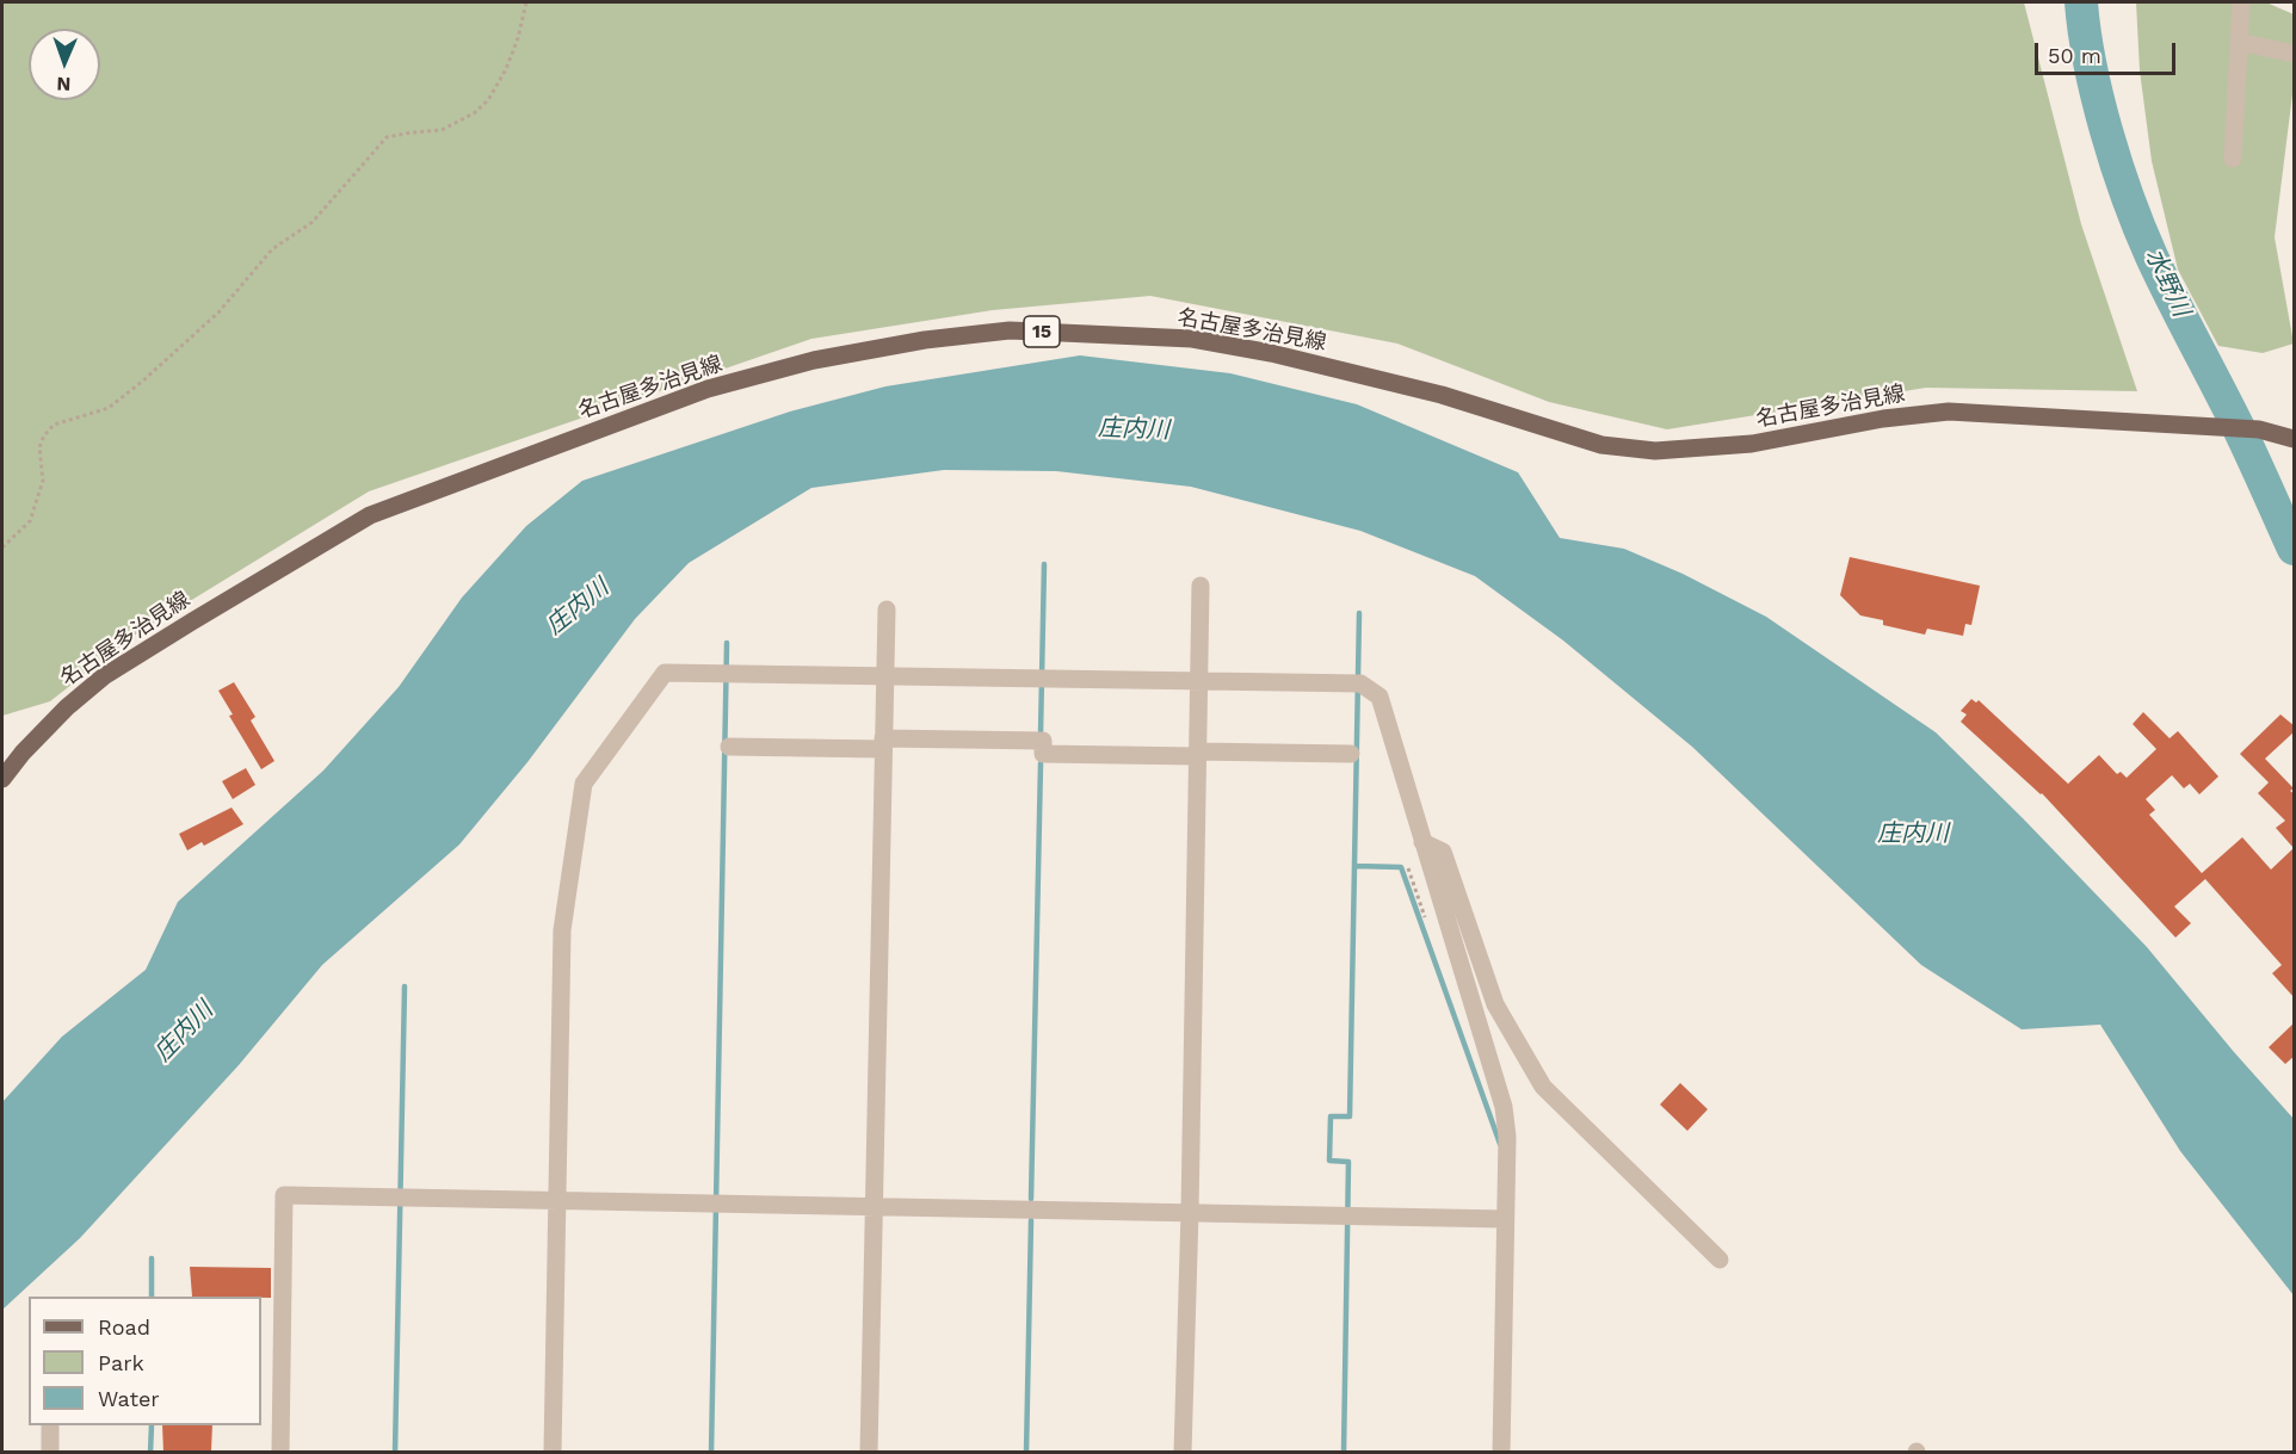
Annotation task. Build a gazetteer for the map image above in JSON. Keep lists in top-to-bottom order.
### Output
{
  "streets": {
    "main road": ["名古屋多治見線", "15"]
  },
  "water": ["水野川", "庄内川"],
  "legend": ["Road", "Park", "Water"],
  "scale_bar": "50 m",
  "north": "bottom"
}
